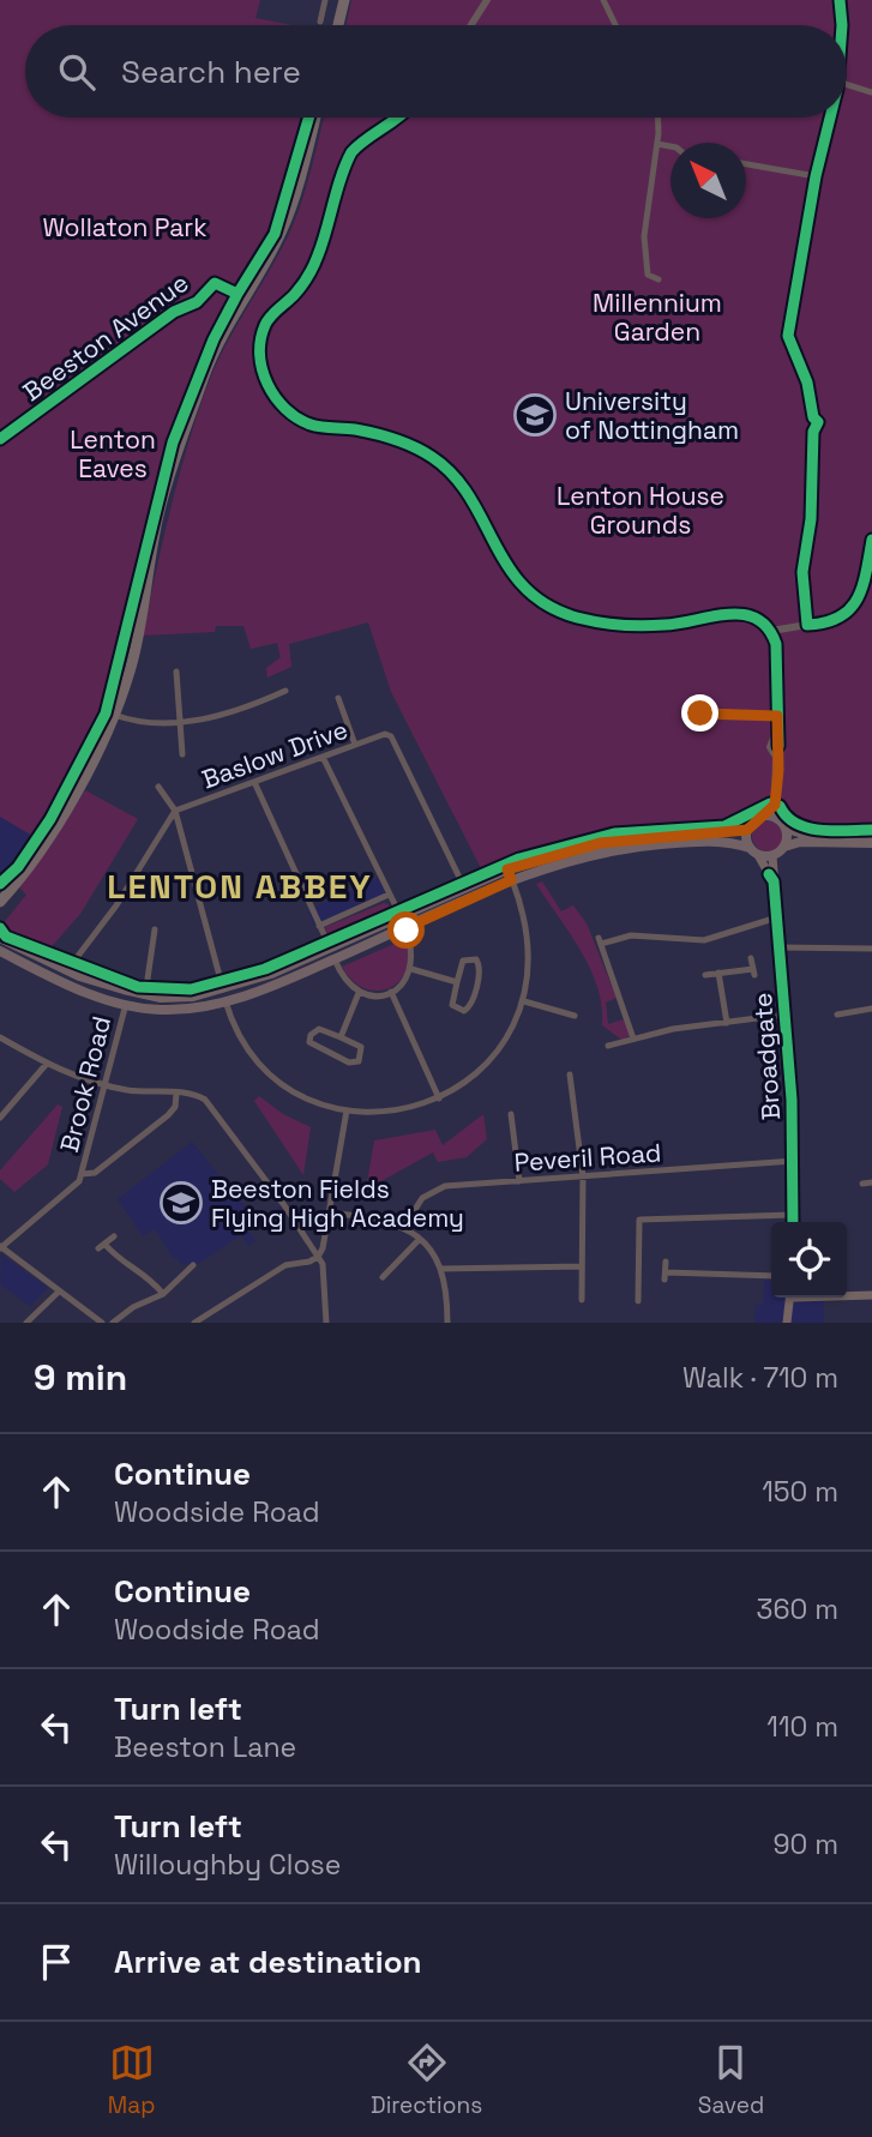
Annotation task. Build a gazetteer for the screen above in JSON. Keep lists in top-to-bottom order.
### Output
{
  "streets": {
    "main road": ["Broadgate"],
    "street": ["Baslow Drive", "Brook Road", "Peveril Road"],
    "cycle path": ["Beeston Avenue"]
  },
  "crossings": [
    ["Broadgate", "Peveril Road"]
  ],
  "districts": ["LENTON ABBEY"],
  "parks": [
    "Wollaton Park",
    "Millennium Garden",
    "Lenton Eaves",
    "Lenton House Grounds"
  ],
  "places": {
    "school or university": ["University of Nottingham", "Beeston Fields Flying High Academy"]
  },
  "north": "top left",
  "page": {
    "search": "Search here",
    "heading": ["9 min", "Walk · 710 m"],
    "list": [
      ["Continue", "Woodside Road", "150 m"],
      ["Continue", "Woodside Road", "360 m"],
      ["Turn left", "Beeston Lane", "110 m"],
      ["Turn left", "Willoughby Close", "90 m"],
      "Arrive at destination"
    ],
    "nav": ["Map", "Directions", "Saved"]
  }
}
